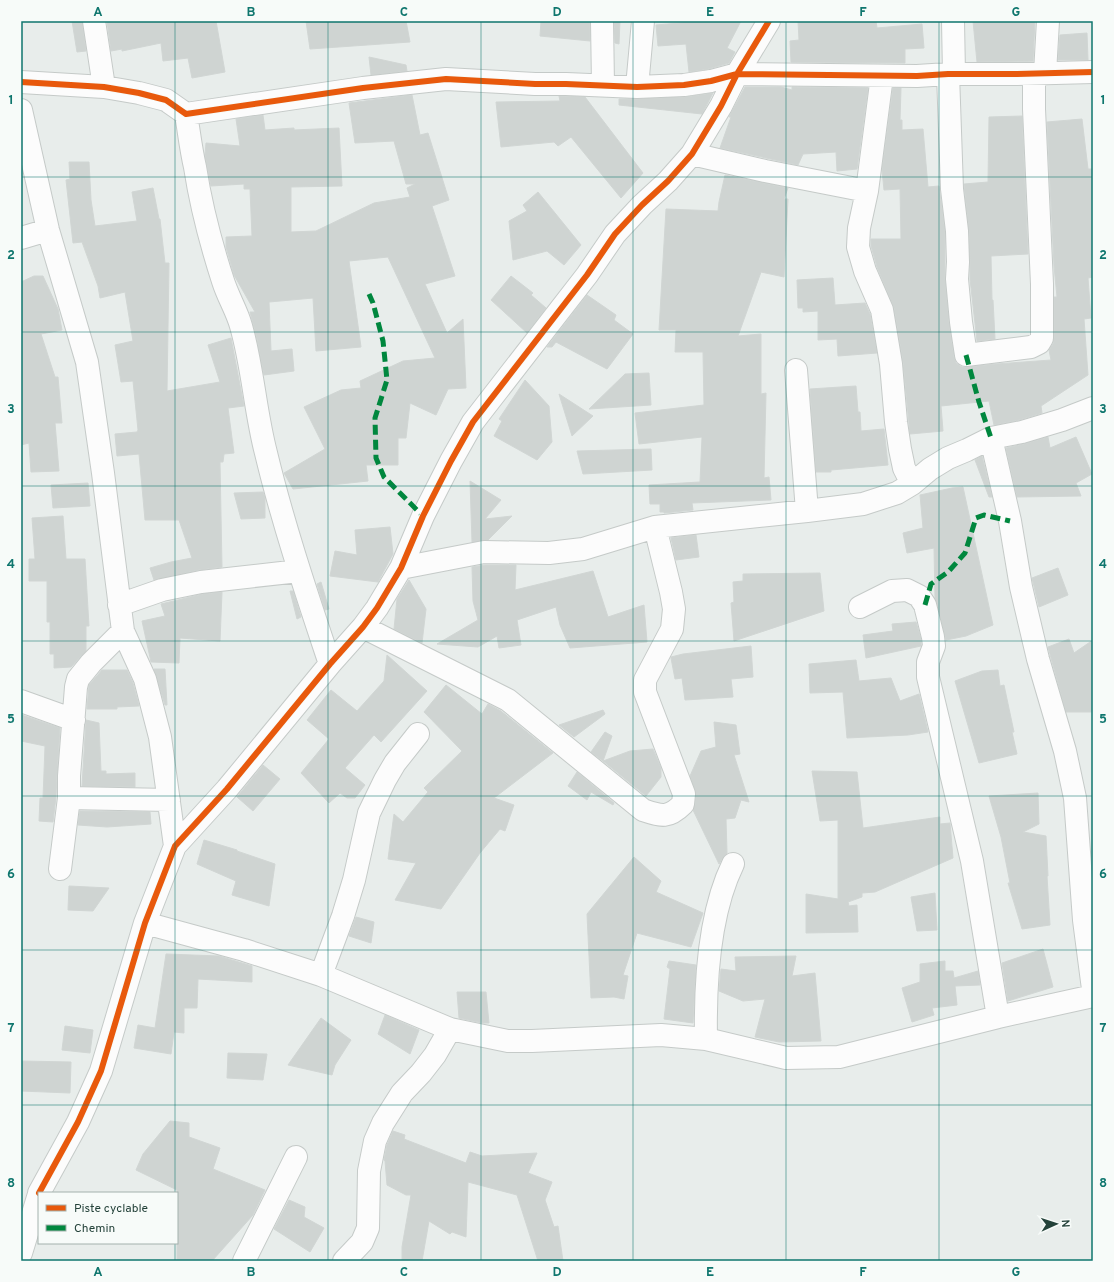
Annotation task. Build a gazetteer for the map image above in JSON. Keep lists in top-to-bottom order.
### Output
{
  "legend": ["Piste cyclable", "Chemin"],
  "north": "right",
  "grid": {
    "columns": [
      "A",
      "B",
      "C",
      "D",
      "E",
      "F",
      "G"
    ],
    "rows": [
      "1",
      "2",
      "3",
      "4",
      "5",
      "6",
      "7",
      "8"
    ]
  }
}
